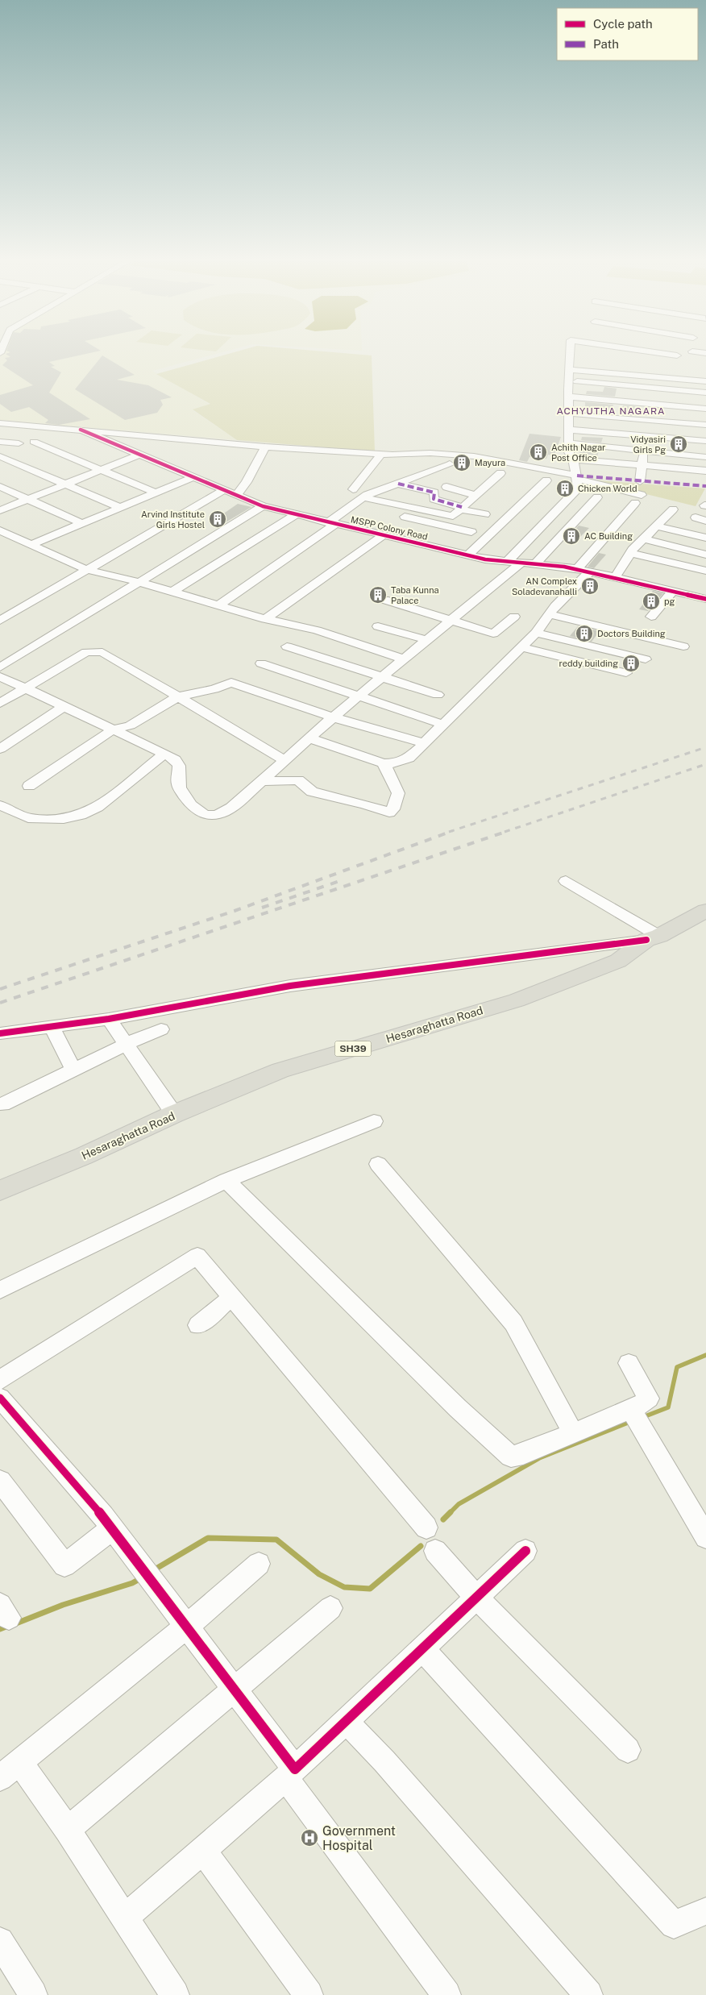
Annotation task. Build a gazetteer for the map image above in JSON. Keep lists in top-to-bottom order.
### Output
{
  "streets": {
    "main road": ["Hesaraghatta Road", "SH39"],
    "street": ["MSPP Colony Road"]
  },
  "districts": ["ACHYUTHA NAGARA"],
  "places": {
    "building": [
      "Vidyasiri Girls Pg",
      "Achith Nagar Post Office",
      "Mayura",
      "Chicken World",
      "Arvind Institute Girls Hostel",
      "AC Building",
      "AN Complex Soladevanahalli",
      "Taba Kunna Palace",
      "pg",
      "Doctors Building",
      "reddy building"
    ],
    "hospital": ["Government Hospital"]
  },
  "legend": ["Cycle path", "Path"]
}
